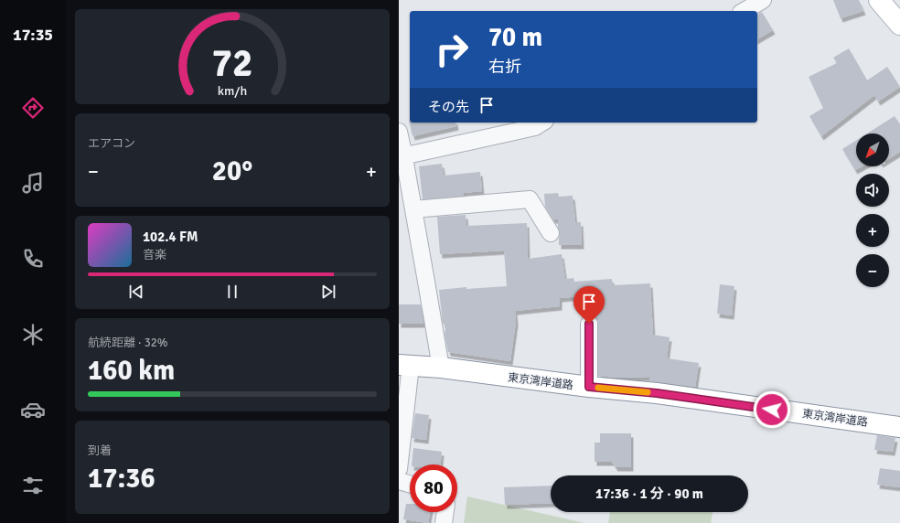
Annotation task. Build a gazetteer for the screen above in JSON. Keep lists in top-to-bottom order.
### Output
{
  "streets": {
    "main road": ["東京湾岸道路"]
  },
  "north": "bottom left",
  "page": {
    "tabs": "17:35",
    "turn": ["70 m", "右折"],
    "then": "その先",
    "tile": [
      "エアコン",
      ["航続距離 · 32%", "160 km"],
      ["到着", "17:36"]
    ],
    "map_buttons": ["+", "−"],
    "heat": ["−", "20°", "+"],
    "song": ["102.4 FM", "音楽"],
    "limit": "80",
    "trip": "17:36 · 1 分 · 90 m",
    "gauge": ["72", "km/h"]
  }
}
